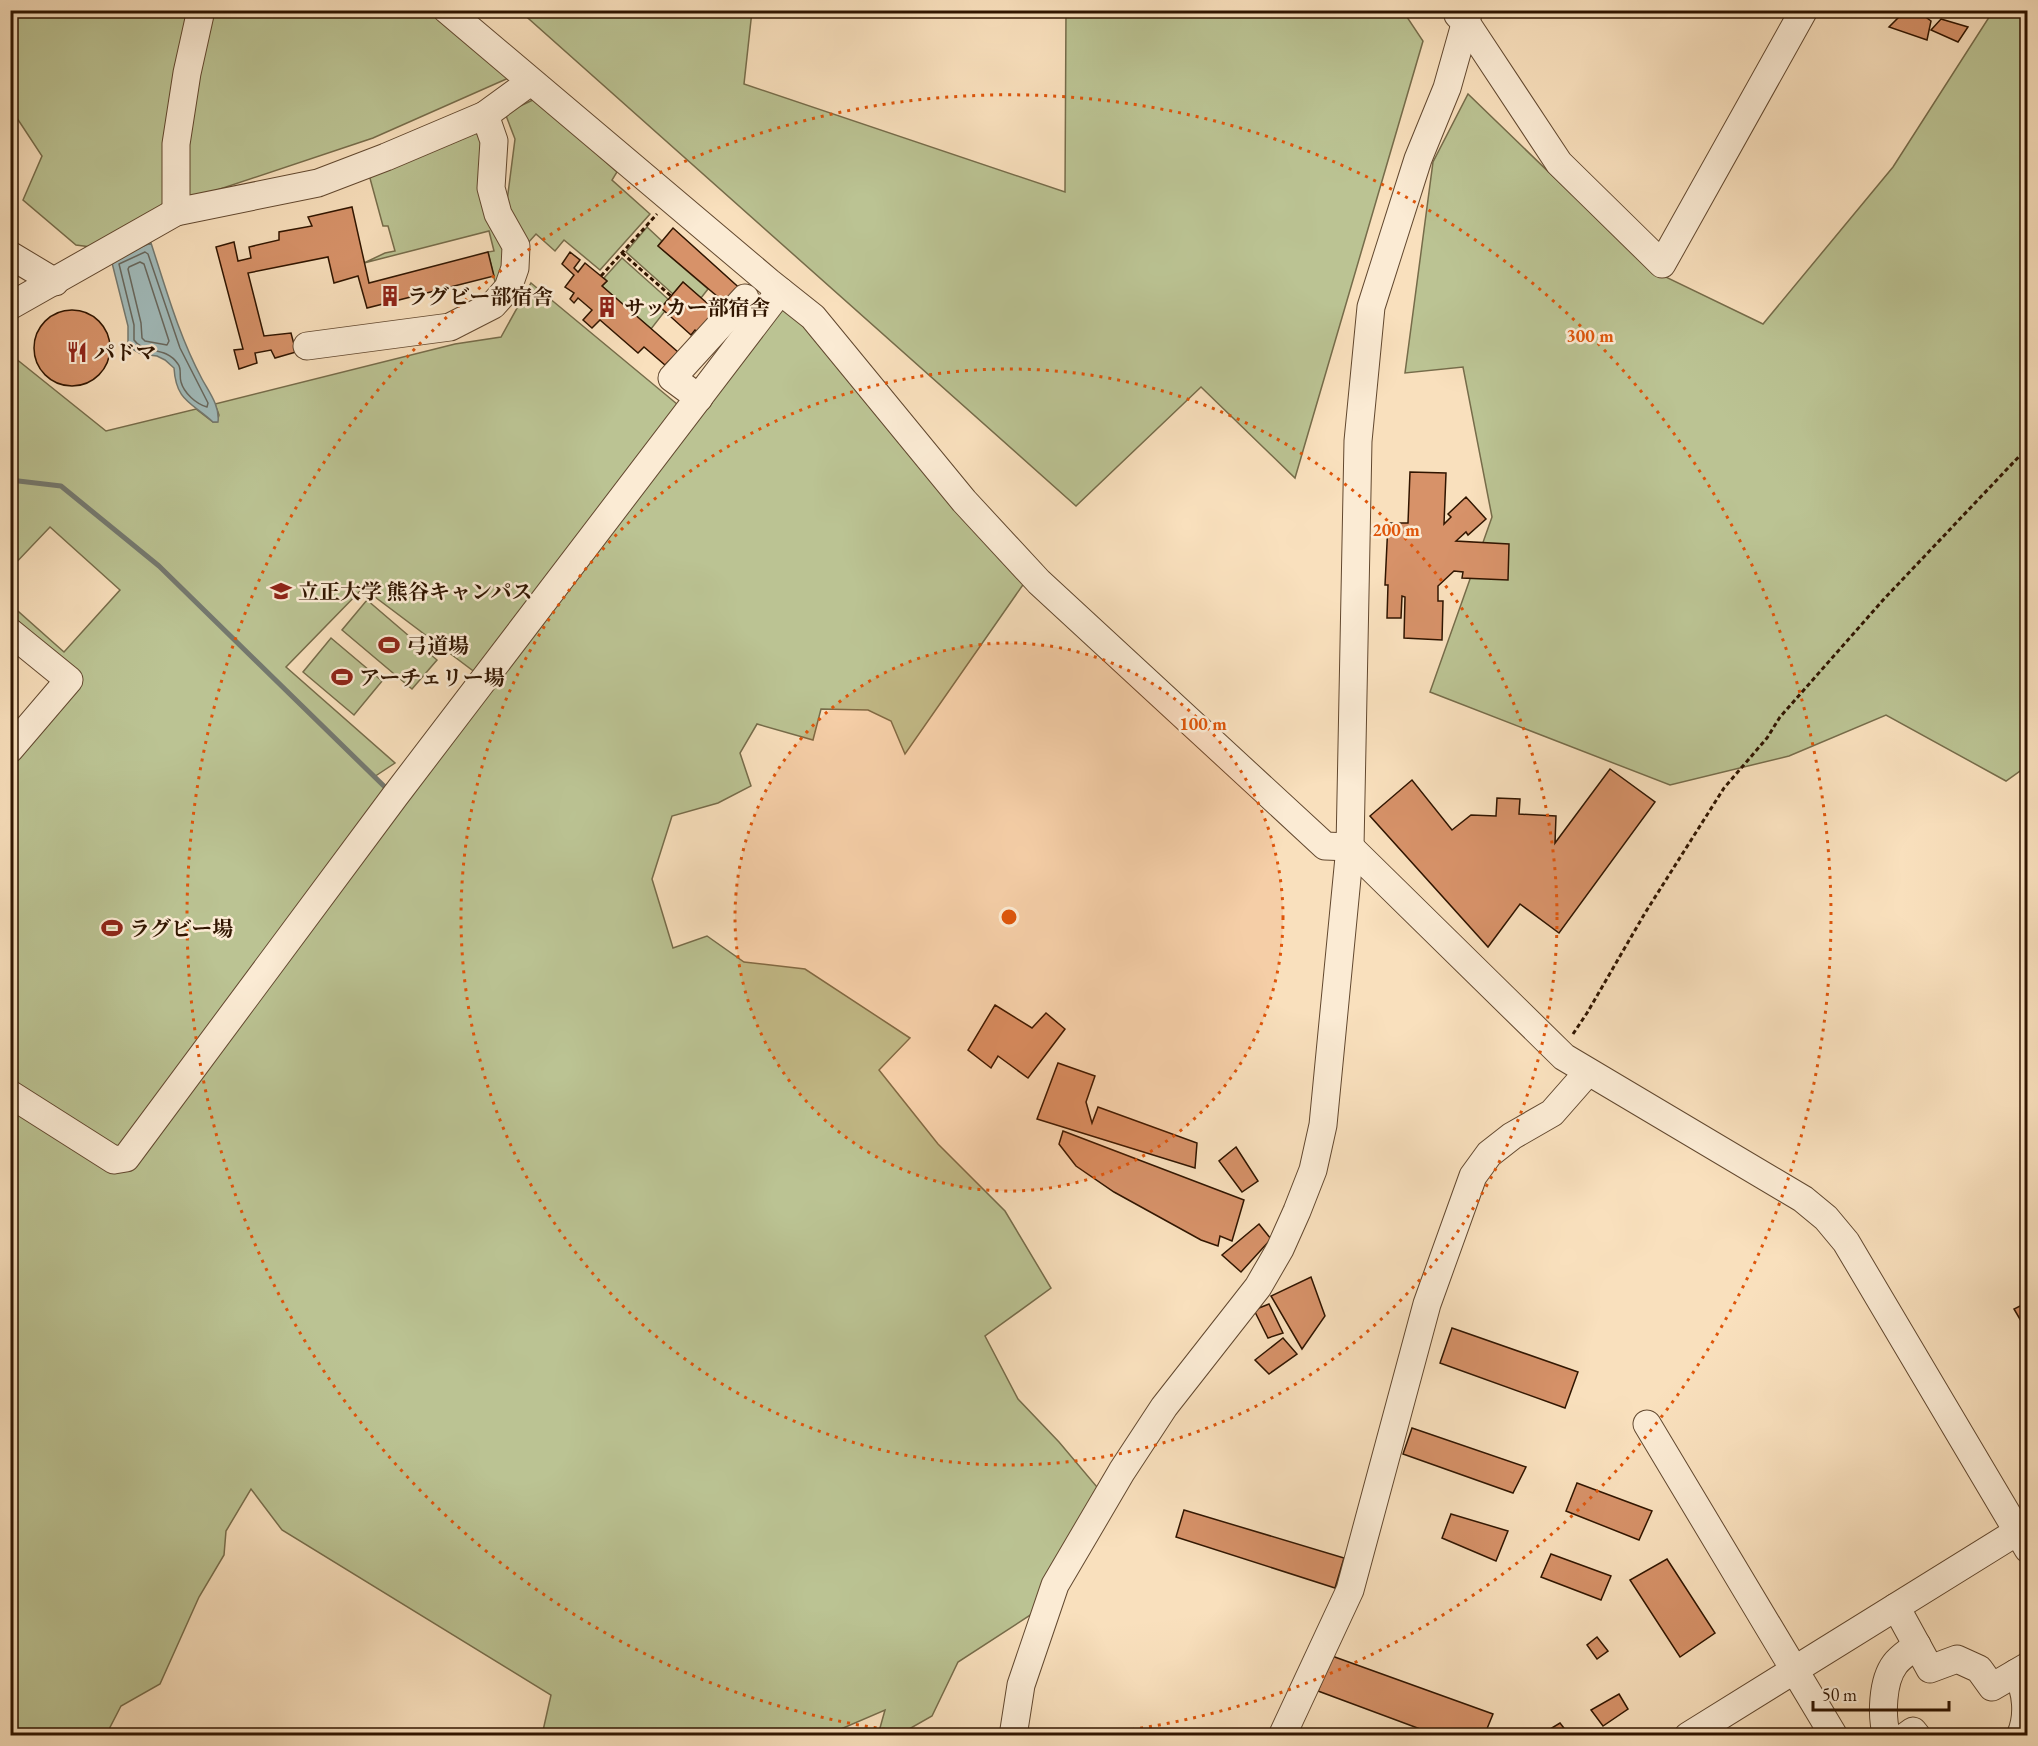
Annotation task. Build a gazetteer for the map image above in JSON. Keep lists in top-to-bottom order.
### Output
{
  "places": {
    "building": ["ラグビー部宿舎", "サッカー部宿舎"],
    "restaurant": ["パドマ"],
    "school or university": ["立正大学 熊谷キャンパス"],
    "sports": ["弓道場", "アーチェリー場", "ラグビー場"]
  },
  "scale_bar": "50 m",
  "rings": ["300 m", "200 m", "100 m"]
}
